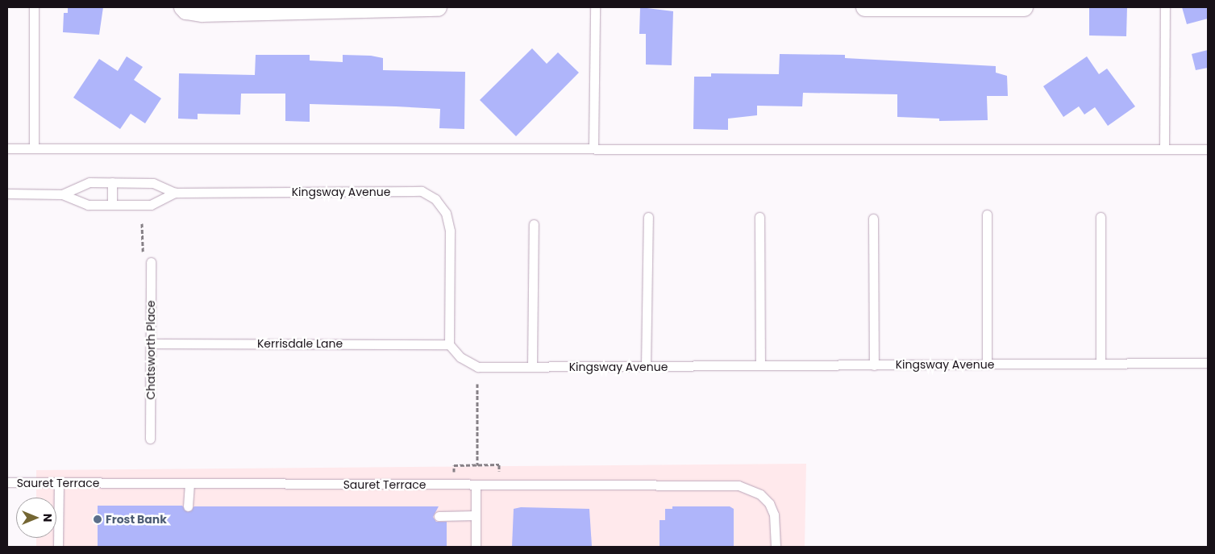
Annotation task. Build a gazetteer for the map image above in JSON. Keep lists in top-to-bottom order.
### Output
{
  "streets": {
    "lane": [
      "Kingsway Avenue",
      "Kerrisdale Lane",
      "Chatsworth Place",
      "Sauret Terrace"
    ]
  },
  "crossings": [
    ["Kingsway Avenue", "Kerrisdale Lane"],
    ["Kerrisdale Lane", "Chatsworth Place"]
  ],
  "places": ["Frost Bank"],
  "north": "right"
}
